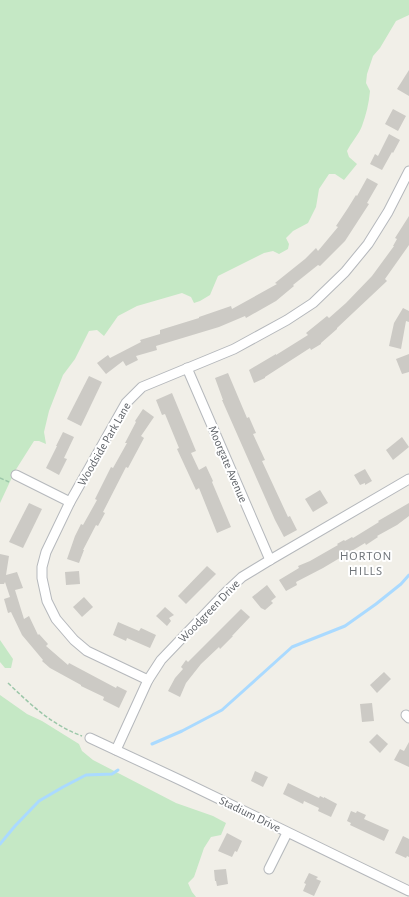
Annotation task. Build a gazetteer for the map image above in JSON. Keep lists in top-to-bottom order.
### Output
{
  "streets": {
    "street": [
      "Woodside Park Lane",
      "Moorgate Avenue",
      "Woodgreen Drive",
      "Stadium Drive"
    ]
  },
  "crossings": [
    ["Woodside Park Lane", "Moorgate Avenue"],
    ["Woodside Park Lane", "Woodgreen Drive"],
    ["Moorgate Avenue", "Woodgreen Drive"],
    ["Woodgreen Drive", "Stadium Drive"]
  ],
  "districts": ["HORTON HILLS"]
}
